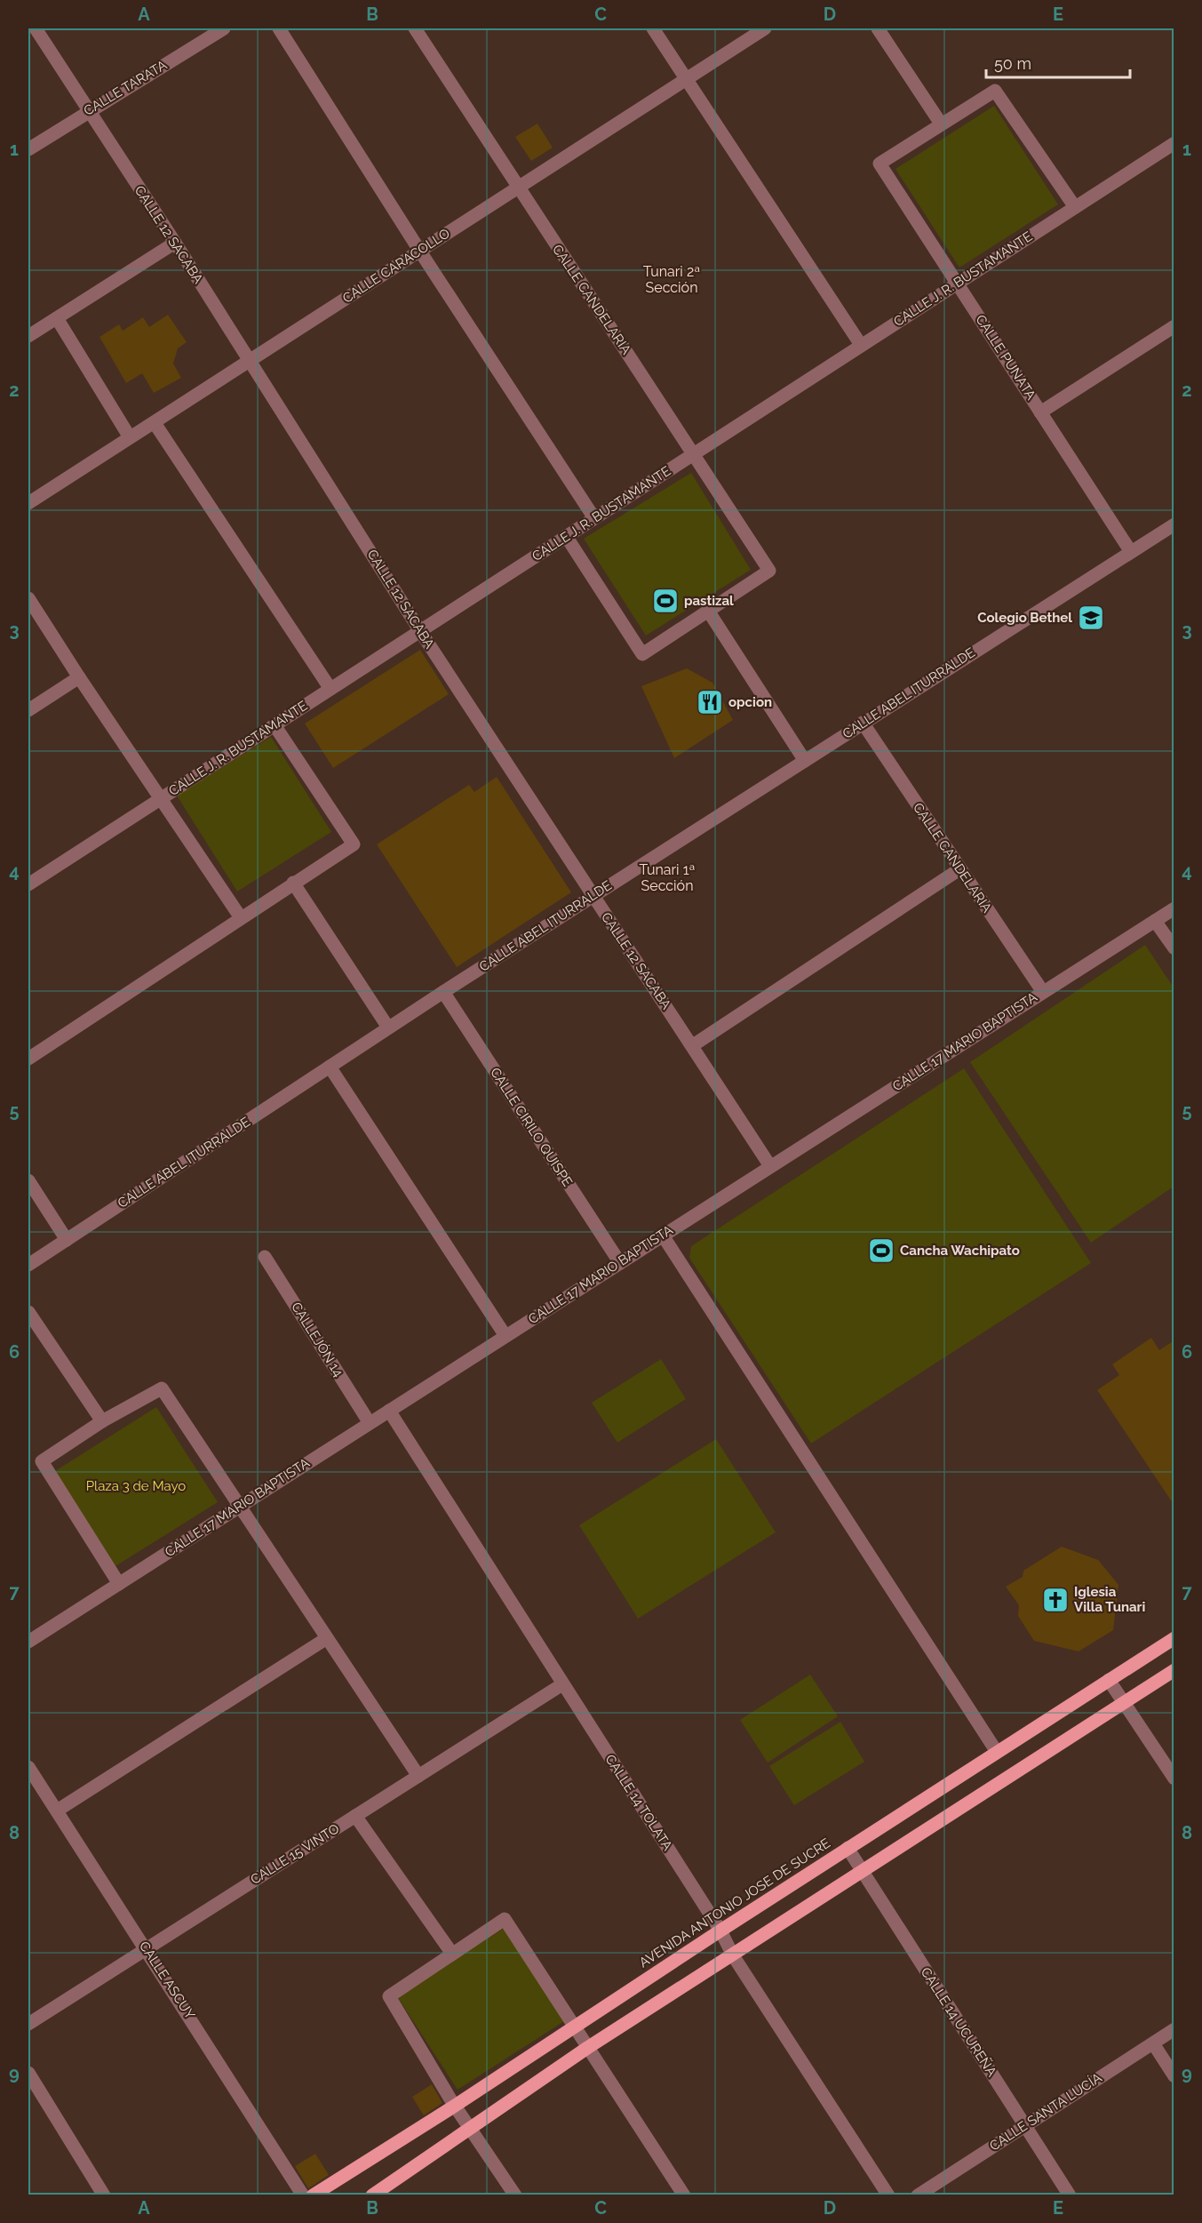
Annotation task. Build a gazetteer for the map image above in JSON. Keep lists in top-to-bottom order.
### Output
{
  "streets": {
    "main road": ["AVENIDA ANTONIO JOSE DE SUCRE"],
    "street": [
      "CALLE TARATA",
      "CALLE 12 SACABA",
      "CALLE CARACOLLO",
      "CALLE J. R. BUSTAMANTE",
      "CALLE CANDELARIA",
      "CALLE PUNATA",
      "CALLE ABEL ITURRALDE",
      "CALLE 17 MARIO BAPTISTA",
      "CALLE CIRILO QUISPE",
      "CALLEJÓN 14",
      "CALLE 14 TOLATA",
      "CALLE 15 VINTO",
      "CALLE ASCUY",
      "CALLE 14 UCUREÑA",
      "CALLE SANTA LUCÍA"
    ]
  },
  "crossings": [
    ["CALLE TARATA", "CALLE 12 SACABA"],
    ["CALLE 12 SACABA", "CALLE CARACOLLO"],
    ["CALLE 12 SACABA", "CALLE J. R. BUSTAMANTE"],
    ["CALLE 12 SACABA", "CALLE ABEL ITURRALDE"],
    ["CALLE 12 SACABA", "CALLE 17 MARIO BAPTISTA"],
    ["CALLE CARACOLLO", "CALLE CANDELARIA"],
    ["CALLE J. R. BUSTAMANTE", "CALLE CANDELARIA"],
    ["CALLE J. R. BUSTAMANTE", "CALLE PUNATA"],
    ["CALLE CANDELARIA", "CALLE ABEL ITURRALDE"],
    ["CALLE CANDELARIA", "CALLE 17 MARIO BAPTISTA"],
    ["CALLE PUNATA", "CALLE ABEL ITURRALDE"],
    ["CALLE ABEL ITURRALDE", "CALLE CIRILO QUISPE"],
    ["CALLE 17 MARIO BAPTISTA", "CALLE CIRILO QUISPE"],
    ["CALLE 17 MARIO BAPTISTA", "CALLEJÓN 14"],
    ["CALLE 17 MARIO BAPTISTA", "CALLE 14 TOLATA"],
    ["CALLE 14 TOLATA", "CALLE 15 VINTO"],
    ["CALLE 14 TOLATA", "AVENIDA ANTONIO JOSE DE SUCRE"],
    ["CALLE 15 VINTO", "CALLE ASCUY"],
    ["AVENIDA ANTONIO JOSE DE SUCRE", "CALLE 14 UCUREÑA"],
    ["CALLE 14 UCUREÑA", "CALLE SANTA LUCÍA"]
  ],
  "districts": ["Tunari 2ª Sección", "Tunari 1ª Sección"],
  "parks": ["Plaza 3 de Mayo"],
  "places": {
    "sports": ["pastizal", "Cancha Wachipato"],
    "school or university": ["Colegio Bethel"],
    "restaurant": ["opcion"],
    "church": ["Iglesia Villa Tunari"]
  },
  "scale_bar": "50 m",
  "grid": {
    "columns": [
      "A",
      "B",
      "C",
      "D",
      "E"
    ],
    "rows": [
      "1",
      "2",
      "3",
      "4",
      "5",
      "6",
      "7",
      "8",
      "9"
    ]
  }
}
